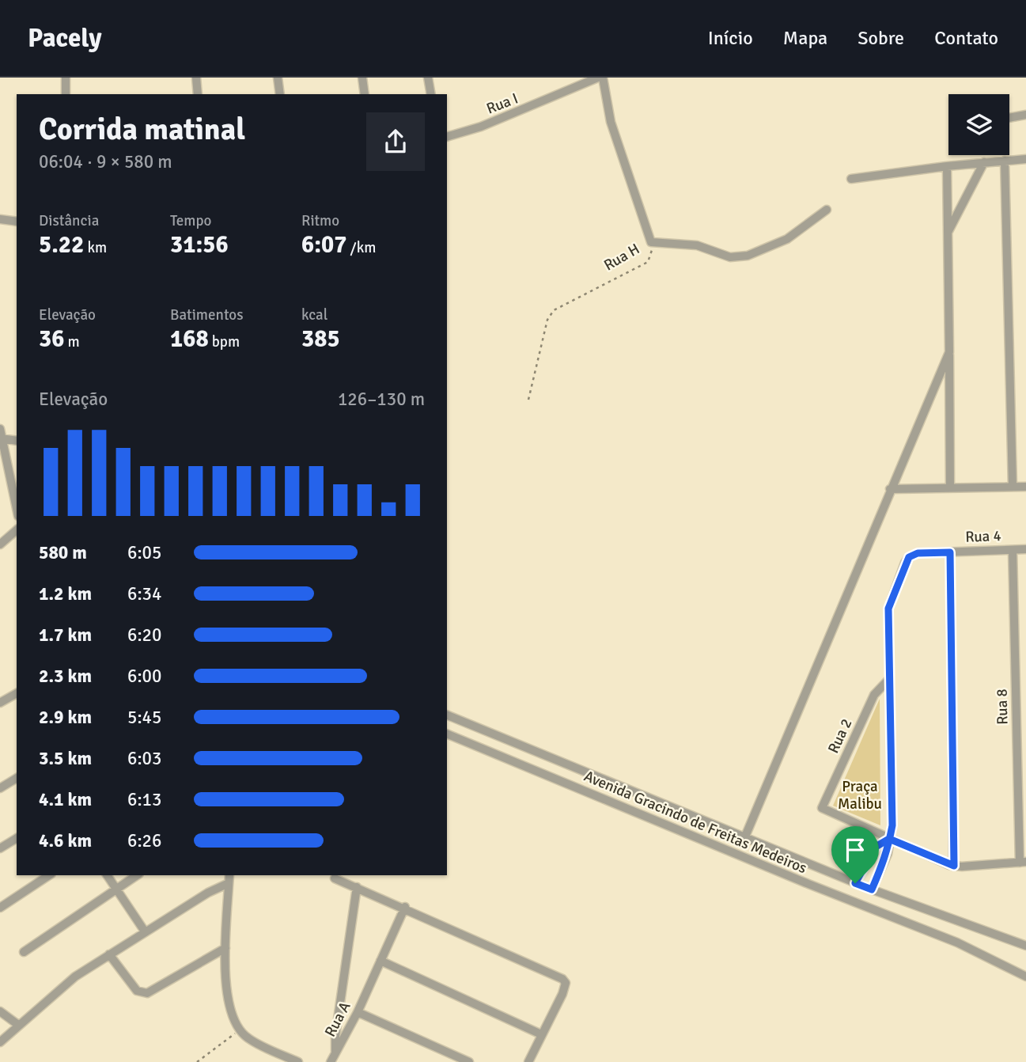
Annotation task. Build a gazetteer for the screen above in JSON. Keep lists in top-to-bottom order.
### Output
{
  "streets": {
    "street": [
      "Rua I",
      "Rua H",
      "Rua 4",
      "Rua 8",
      "Rua 2",
      "Avenida Gracindo de Freitas Medeiros",
      "Rua A"
    ]
  },
  "crossings": [
    ["Rua 4", "Rua 8"],
    ["Rua 4", "Rua 2"]
  ],
  "parks": ["Praça Malibu"],
  "page": {
    "header": "Pacely",
    "nav": [
      "Início",
      "Mapa",
      "Sobre",
      "Contato"
    ],
    "heading": ["Corrida matinal", "06:04 · 9 × 580 m"],
    "stats": [
      ["Distância", "5.22 km"],
      ["Tempo", "31:56"],
      ["Ritmo", "6:07 /km"],
      ["Elevação", "36 m"],
      ["Batimentos", "168 bpm"],
      ["kcal", "385"]
    ],
    "chart": ["Elevação", "126–130 m"],
    "list": [
      {
        "name": "580 m",
        "note": "6:05"
      },
      {
        "name": "1.2 km",
        "note": "6:34"
      },
      {
        "name": "1.7 km",
        "note": "6:20"
      },
      {
        "name": "2.3 km",
        "note": "6:00"
      },
      {
        "name": "2.9 km",
        "note": "5:45"
      },
      {
        "name": "3.5 km",
        "note": "6:03"
      },
      {
        "name": "4.1 km",
        "note": "6:13"
      },
      {
        "name": "4.6 km",
        "note": "6:26"
      }
    ]
  }
}
